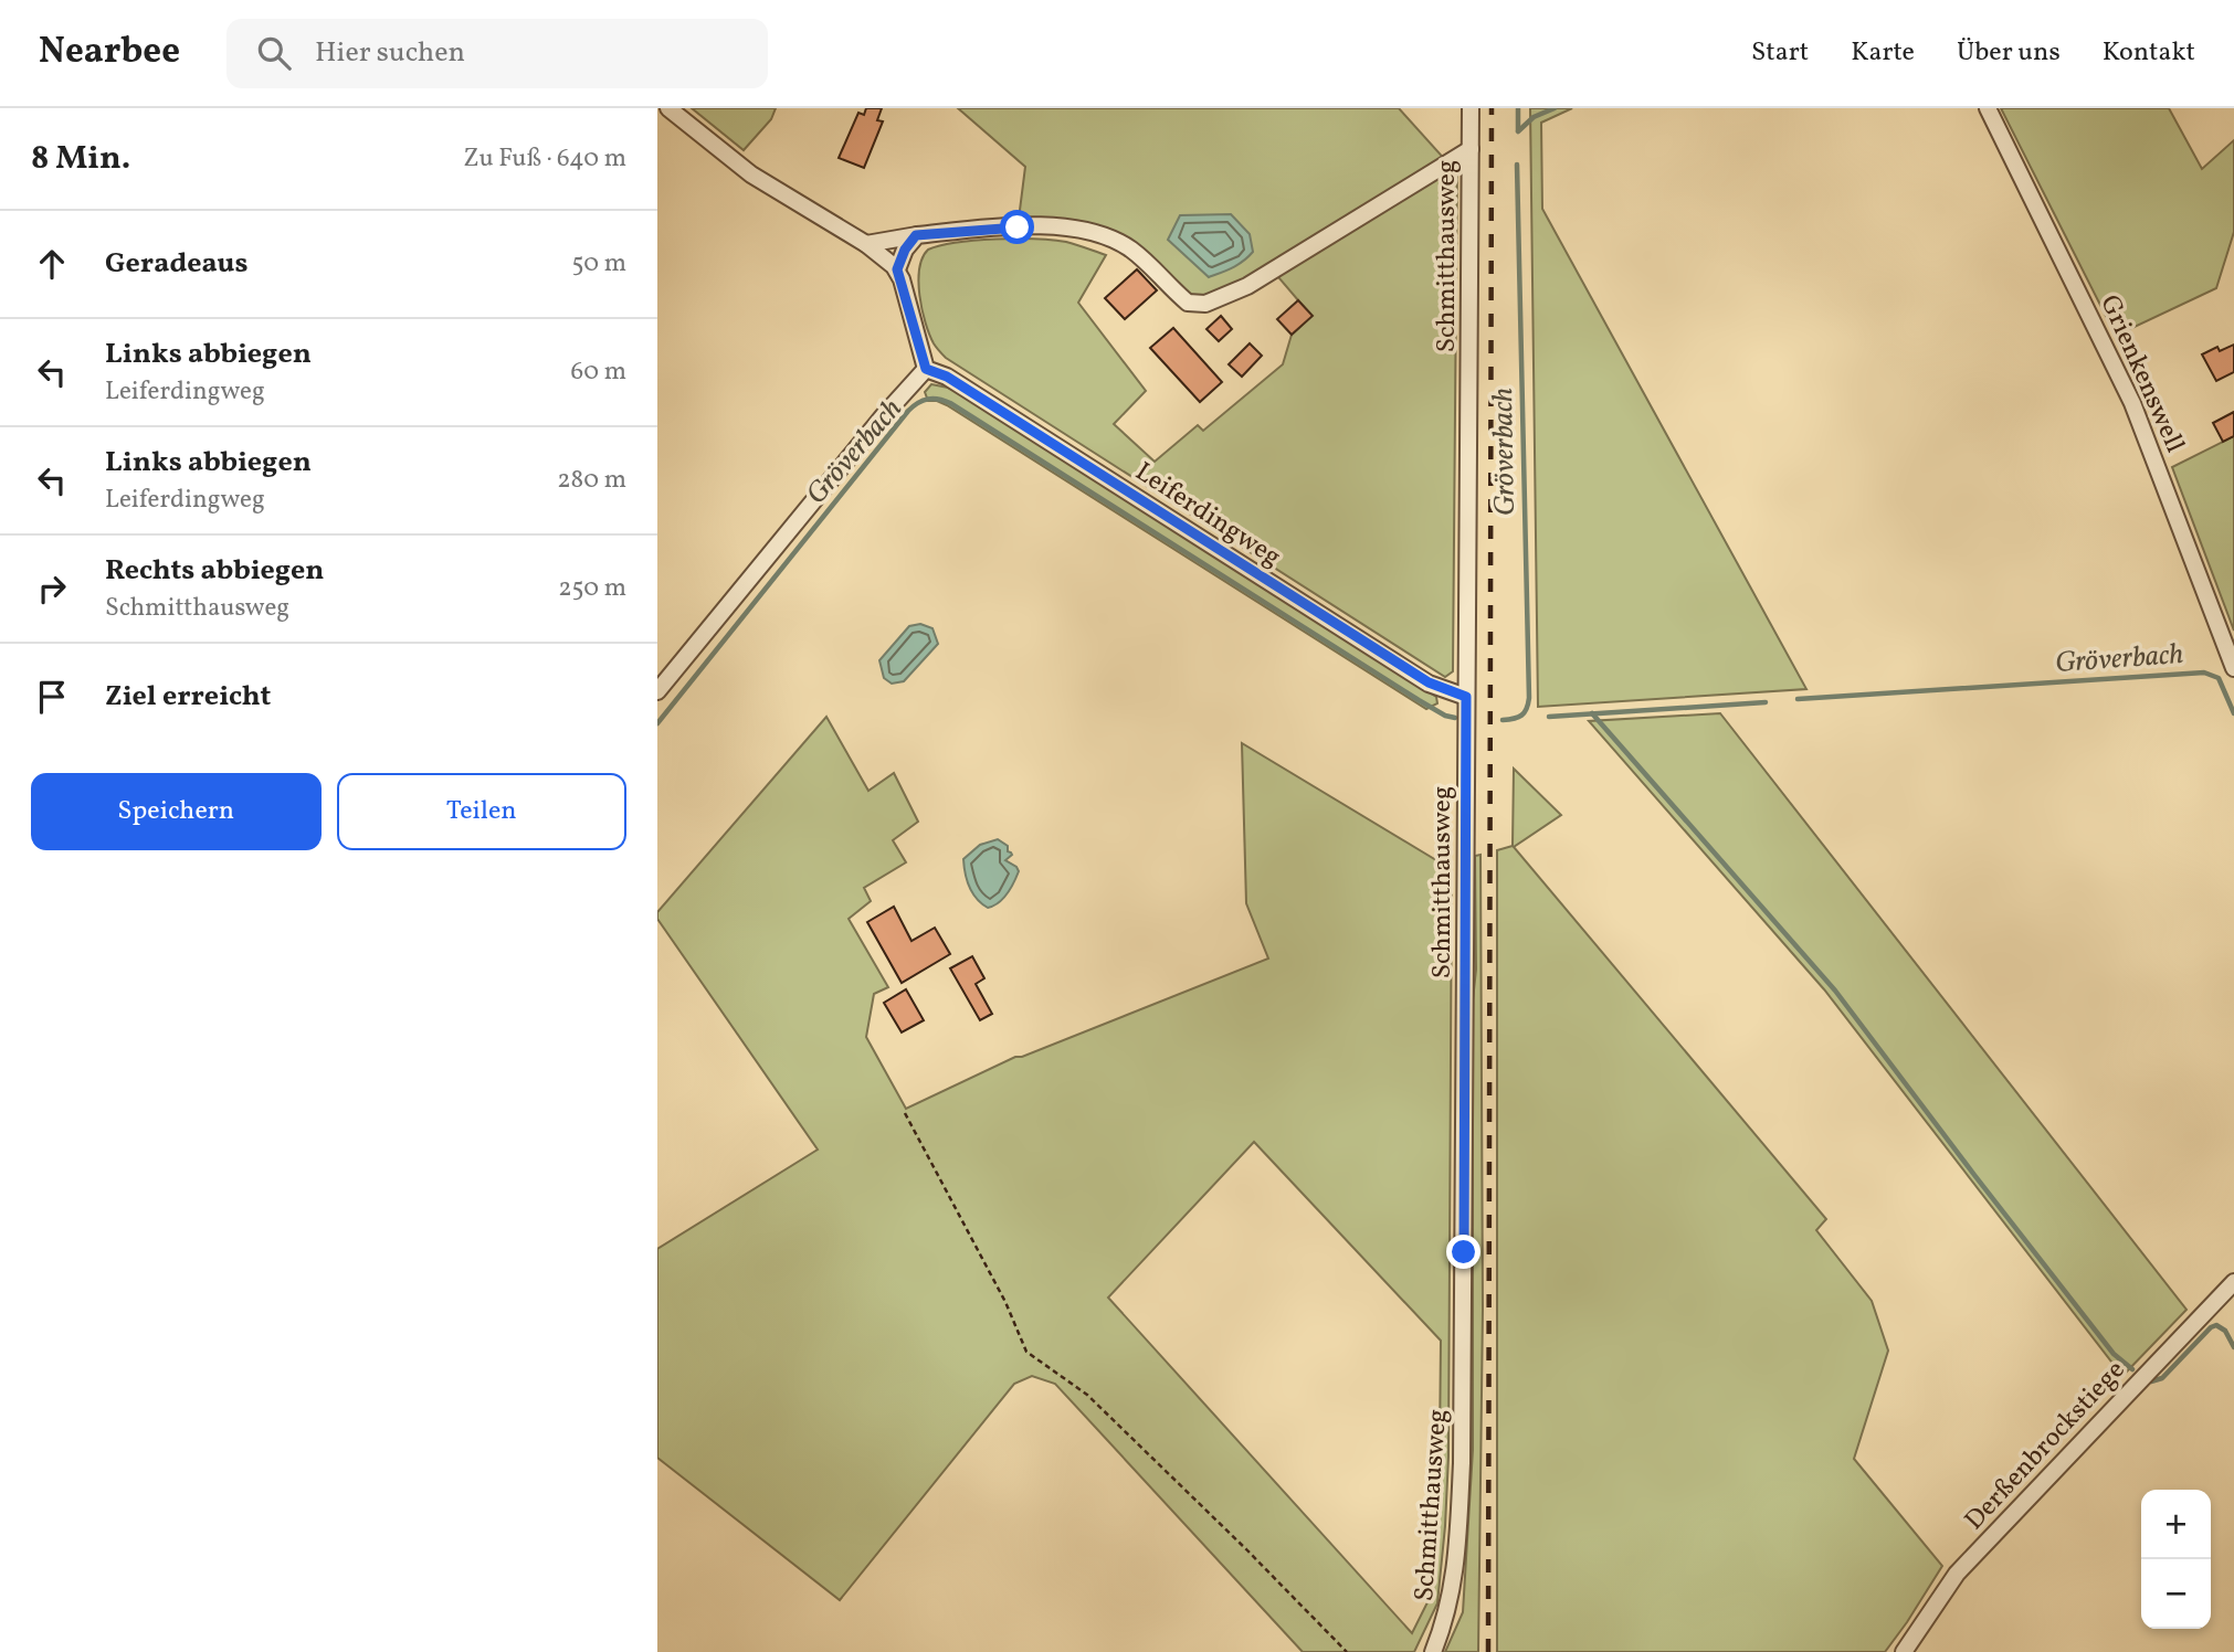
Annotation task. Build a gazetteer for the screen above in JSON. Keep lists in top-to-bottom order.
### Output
{
  "streets": {
    "street": [
      "Schmitthausweg",
      "Grienkenswell",
      "Leiferdingweg",
      "Derßenbrockstiege"
    ]
  },
  "crossings": [
    ["Schmitthausweg", "Leiferdingweg"]
  ],
  "water": ["Gröverbach"],
  "page": {
    "header": "Nearbee",
    "search": "Hier suchen",
    "nav": [
      "Start",
      "Karte",
      "Über uns",
      "Kontakt"
    ],
    "heading": ["8 Min.", "Zu Fuß · 640 m"],
    "list": [
      ["Geradeaus", "50 m"],
      ["Links abbiegen", "Leiferdingweg", "60 m"],
      ["Links abbiegen", "Leiferdingweg", "280 m"],
      ["Rechts abbiegen", "Schmitthausweg", "250 m"],
      "Ziel erreicht"
    ],
    "buttons": ["Speichern", "Teilen"],
    "map_buttons": ["+", "−"]
  }
}
